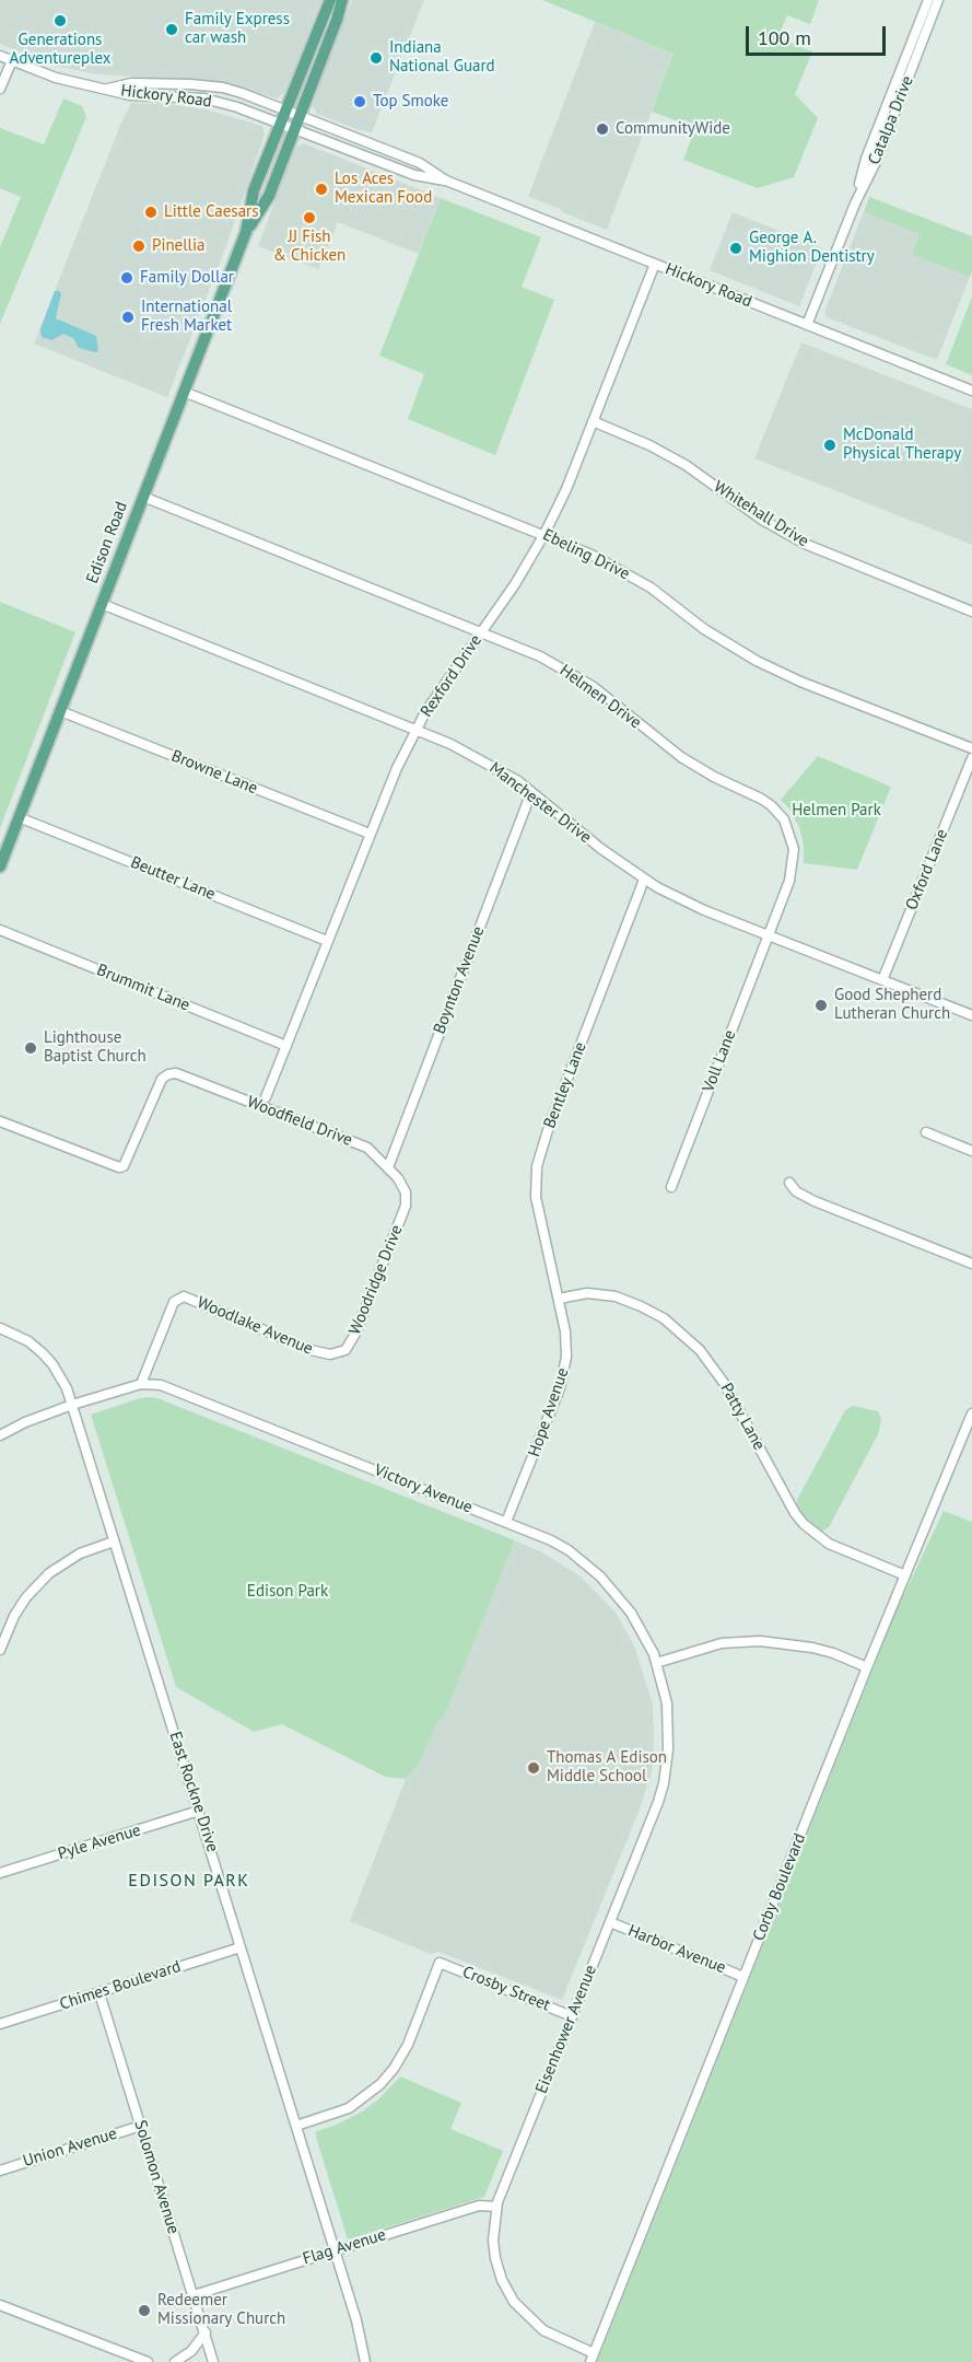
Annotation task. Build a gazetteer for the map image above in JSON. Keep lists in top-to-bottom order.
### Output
{
  "streets": {
    "main road": ["Edison Road"],
    "street": [
      "Hickory Road",
      "Catalpa Drive",
      "Whitehall Drive",
      "Ebeling Drive",
      "Rexford Drive",
      "Helmen Drive",
      "Browne Lane",
      "Manchester Drive",
      "Oxford Lane",
      "Beutter Lane",
      "Boynton Avenue",
      "Brummit Lane",
      "Voll Lane",
      "Bentley Lane",
      "Woodfield Drive",
      "Woodridge Drive",
      "Woodlake Avenue",
      "Hope Avenue",
      "Patty Lane",
      "Victory Avenue",
      "East Rockne Drive",
      "Pyle Avenue",
      "Corby Boulevard",
      "Harbor Avenue",
      "Chimes Boulevard",
      "Crosby Street",
      "Eisenhower Avenue",
      "Union Avenue",
      "Solomon Avenue",
      "Flag Avenue"
    ]
  },
  "crossings": [
    ["Hickory Road", "Catalpa Drive"],
    ["Hickory Road", "Edison Road"],
    ["Hickory Road", "Rexford Drive"],
    ["Whitehall Drive", "Rexford Drive"],
    ["Edison Road", "Ebeling Drive"],
    ["Edison Road", "Helmen Drive"],
    ["Edison Road", "Browne Lane"],
    ["Edison Road", "Manchester Drive"],
    ["Edison Road", "Beutter Lane"],
    ["Ebeling Drive", "Rexford Drive"],
    ["Rexford Drive", "Helmen Drive"],
    ["Rexford Drive", "Browne Lane"],
    ["Rexford Drive", "Manchester Drive"],
    ["Rexford Drive", "Beutter Lane"],
    ["Rexford Drive", "Brummit Lane"],
    ["Helmen Drive", "Manchester Drive"],
    ["Helmen Drive", "Voll Lane"],
    ["Manchester Drive", "Oxford Lane"],
    ["Manchester Drive", "Boynton Avenue"],
    ["Manchester Drive", "Voll Lane"],
    ["Manchester Drive", "Bentley Lane"],
    ["Boynton Avenue", "Woodfield Drive"],
    ["Bentley Lane", "Hope Avenue"],
    ["Bentley Lane", "Patty Lane"],
    ["Woodfield Drive", "Woodridge Drive"],
    ["Woodridge Drive", "Woodlake Avenue"],
    ["Woodlake Avenue", "Victory Avenue"],
    ["Hope Avenue", "Patty Lane"],
    ["Hope Avenue", "Victory Avenue"],
    ["Patty Lane", "Corby Boulevard"],
    ["Victory Avenue", "Eisenhower Avenue"],
    ["East Rockne Drive", "Pyle Avenue"],
    ["East Rockne Drive", "Chimes Boulevard"],
    ["East Rockne Drive", "Crosby Street"],
    ["East Rockne Drive", "Flag Avenue"],
    ["Corby Boulevard", "Harbor Avenue"],
    ["Corby Boulevard", "Eisenhower Avenue"],
    ["Harbor Avenue", "Eisenhower Avenue"],
    ["Chimes Boulevard", "Solomon Avenue"],
    ["Crosby Street", "Eisenhower Avenue"],
    ["Eisenhower Avenue", "Flag Avenue"],
    ["Union Avenue", "Solomon Avenue"],
    ["Solomon Avenue", "Flag Avenue"]
  ],
  "districts": ["EDISON PARK"],
  "parks": ["Helmen Park", "Edison Park"],
  "places": [
    "Generations Adventureplex",
    "Family Express car wash",
    "Indiana National Guard",
    "Top Smoke",
    "CommunityWide",
    "Los Aces Mexican Food",
    "Little Caesars",
    "JJ Fish & Chicken",
    "Pinellia",
    "George A. Mighion Dentistry",
    "Family Dollar",
    "International Fresh Market",
    "McDonald Physical Therapy",
    "Good Shepherd Lutheran Church",
    "Lighthouse Baptist Church",
    "Thomas A Edison Middle School",
    "Redeemer Missionary Church"
  ],
  "scale_bar": "100 m"
}
